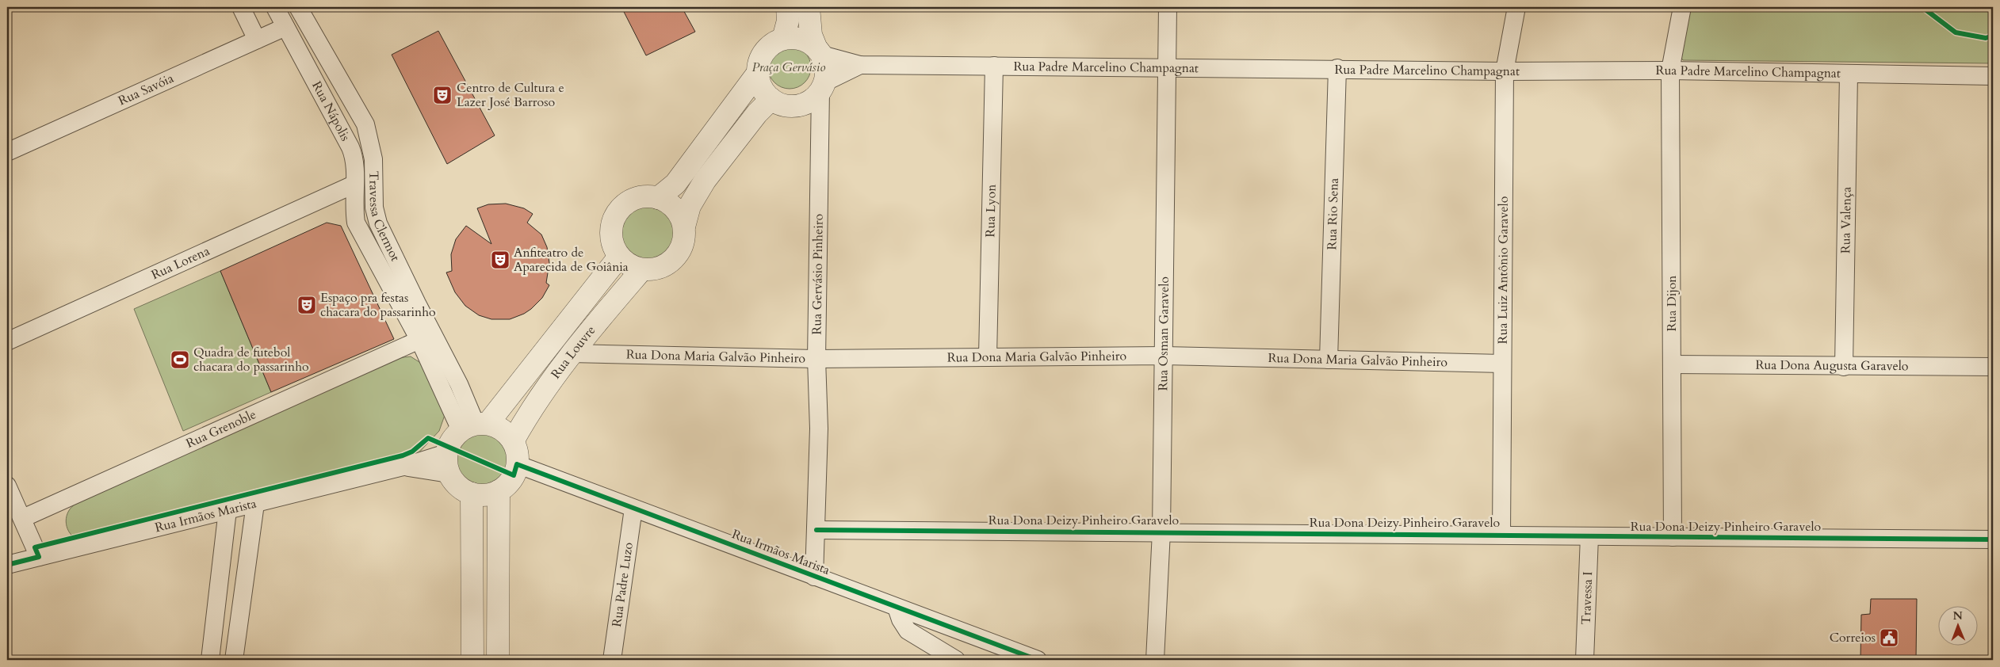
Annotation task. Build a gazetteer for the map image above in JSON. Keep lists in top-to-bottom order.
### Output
{
  "streets": {
    "street": [
      "Rua Padre Marcelino Champagnat",
      "Rua Savóia",
      "Rua Nápolis",
      "Rua Lyon",
      "Rua Rio Sena",
      "Travessa Clermot",
      "Rua Valença",
      "Rua Lorena",
      "Rua Luiz Antônio Garavelo",
      "Rua Gervásio Pinheiro",
      "Rua Dijon",
      "Rua Osman Garavelo",
      "Rua Louvre",
      "Rua Dona Maria Galvão Pinheiro",
      "Rua Dona Augusta Garavelo",
      "Rua Grenoble",
      "Rua Irmãos Marista",
      "Rua Dona Deizy Pinheiro Garavelo",
      "Rua Padre Luzo",
      "Travessa I"
    ]
  },
  "crossings": [
    ["Rua Padre Marcelino Champagnat", "Rua Lyon"],
    ["Rua Padre Marcelino Champagnat", "Rua Rio Sena"],
    ["Rua Padre Marcelino Champagnat", "Rua Valença"],
    ["Rua Padre Marcelino Champagnat", "Rua Luiz Antônio Garavelo"],
    ["Rua Padre Marcelino Champagnat", "Rua Gervásio Pinheiro"],
    ["Rua Padre Marcelino Champagnat", "Rua Dijon"],
    ["Rua Padre Marcelino Champagnat", "Rua Osman Garavelo"],
    ["Rua Savóia", "Rua Nápolis"],
    ["Rua Nápolis", "Travessa Clermot"],
    ["Rua Nápolis", "Rua Lorena"],
    ["Rua Lyon", "Rua Dona Maria Galvão Pinheiro"],
    ["Rua Rio Sena", "Rua Dona Maria Galvão Pinheiro"],
    ["Travessa Clermot", "Rua Louvre"],
    ["Travessa Clermot", "Rua Grenoble"],
    ["Travessa Clermot", "Rua Irmãos Marista"],
    ["Rua Valença", "Rua Dona Augusta Garavelo"],
    ["Rua Luiz Antônio Garavelo", "Rua Dona Maria Galvão Pinheiro"],
    ["Rua Luiz Antônio Garavelo", "Rua Dona Deizy Pinheiro Garavelo"],
    ["Rua Gervásio Pinheiro", "Rua Dona Maria Galvão Pinheiro"],
    ["Rua Gervásio Pinheiro", "Rua Irmãos Marista"],
    ["Rua Gervásio Pinheiro", "Rua Dona Deizy Pinheiro Garavelo"],
    ["Rua Dijon", "Rua Dona Augusta Garavelo"],
    ["Rua Dijon", "Rua Dona Deizy Pinheiro Garavelo"],
    ["Rua Osman Garavelo", "Rua Dona Maria Galvão Pinheiro"],
    ["Rua Osman Garavelo", "Rua Dona Deizy Pinheiro Garavelo"],
    ["Rua Louvre", "Rua Dona Maria Galvão Pinheiro"],
    ["Rua Louvre", "Rua Irmãos Marista"],
    ["Rua Irmãos Marista", "Rua Padre Luzo"],
    ["Rua Dona Deizy Pinheiro Garavelo", "Travessa I"]
  ],
  "parks": ["Praça Gervásio"],
  "places": {
    "theatre": ["Centro de Cultura e Lazer José Barroso", "Anfiteatro de Aparecida de Goiânia", "Espaço pra festas chacara do passarinho"],
    "sports": ["Quadra de futebol chacara do passarinho"],
    "public building": ["Correios"]
  },
  "north": "top"
}
